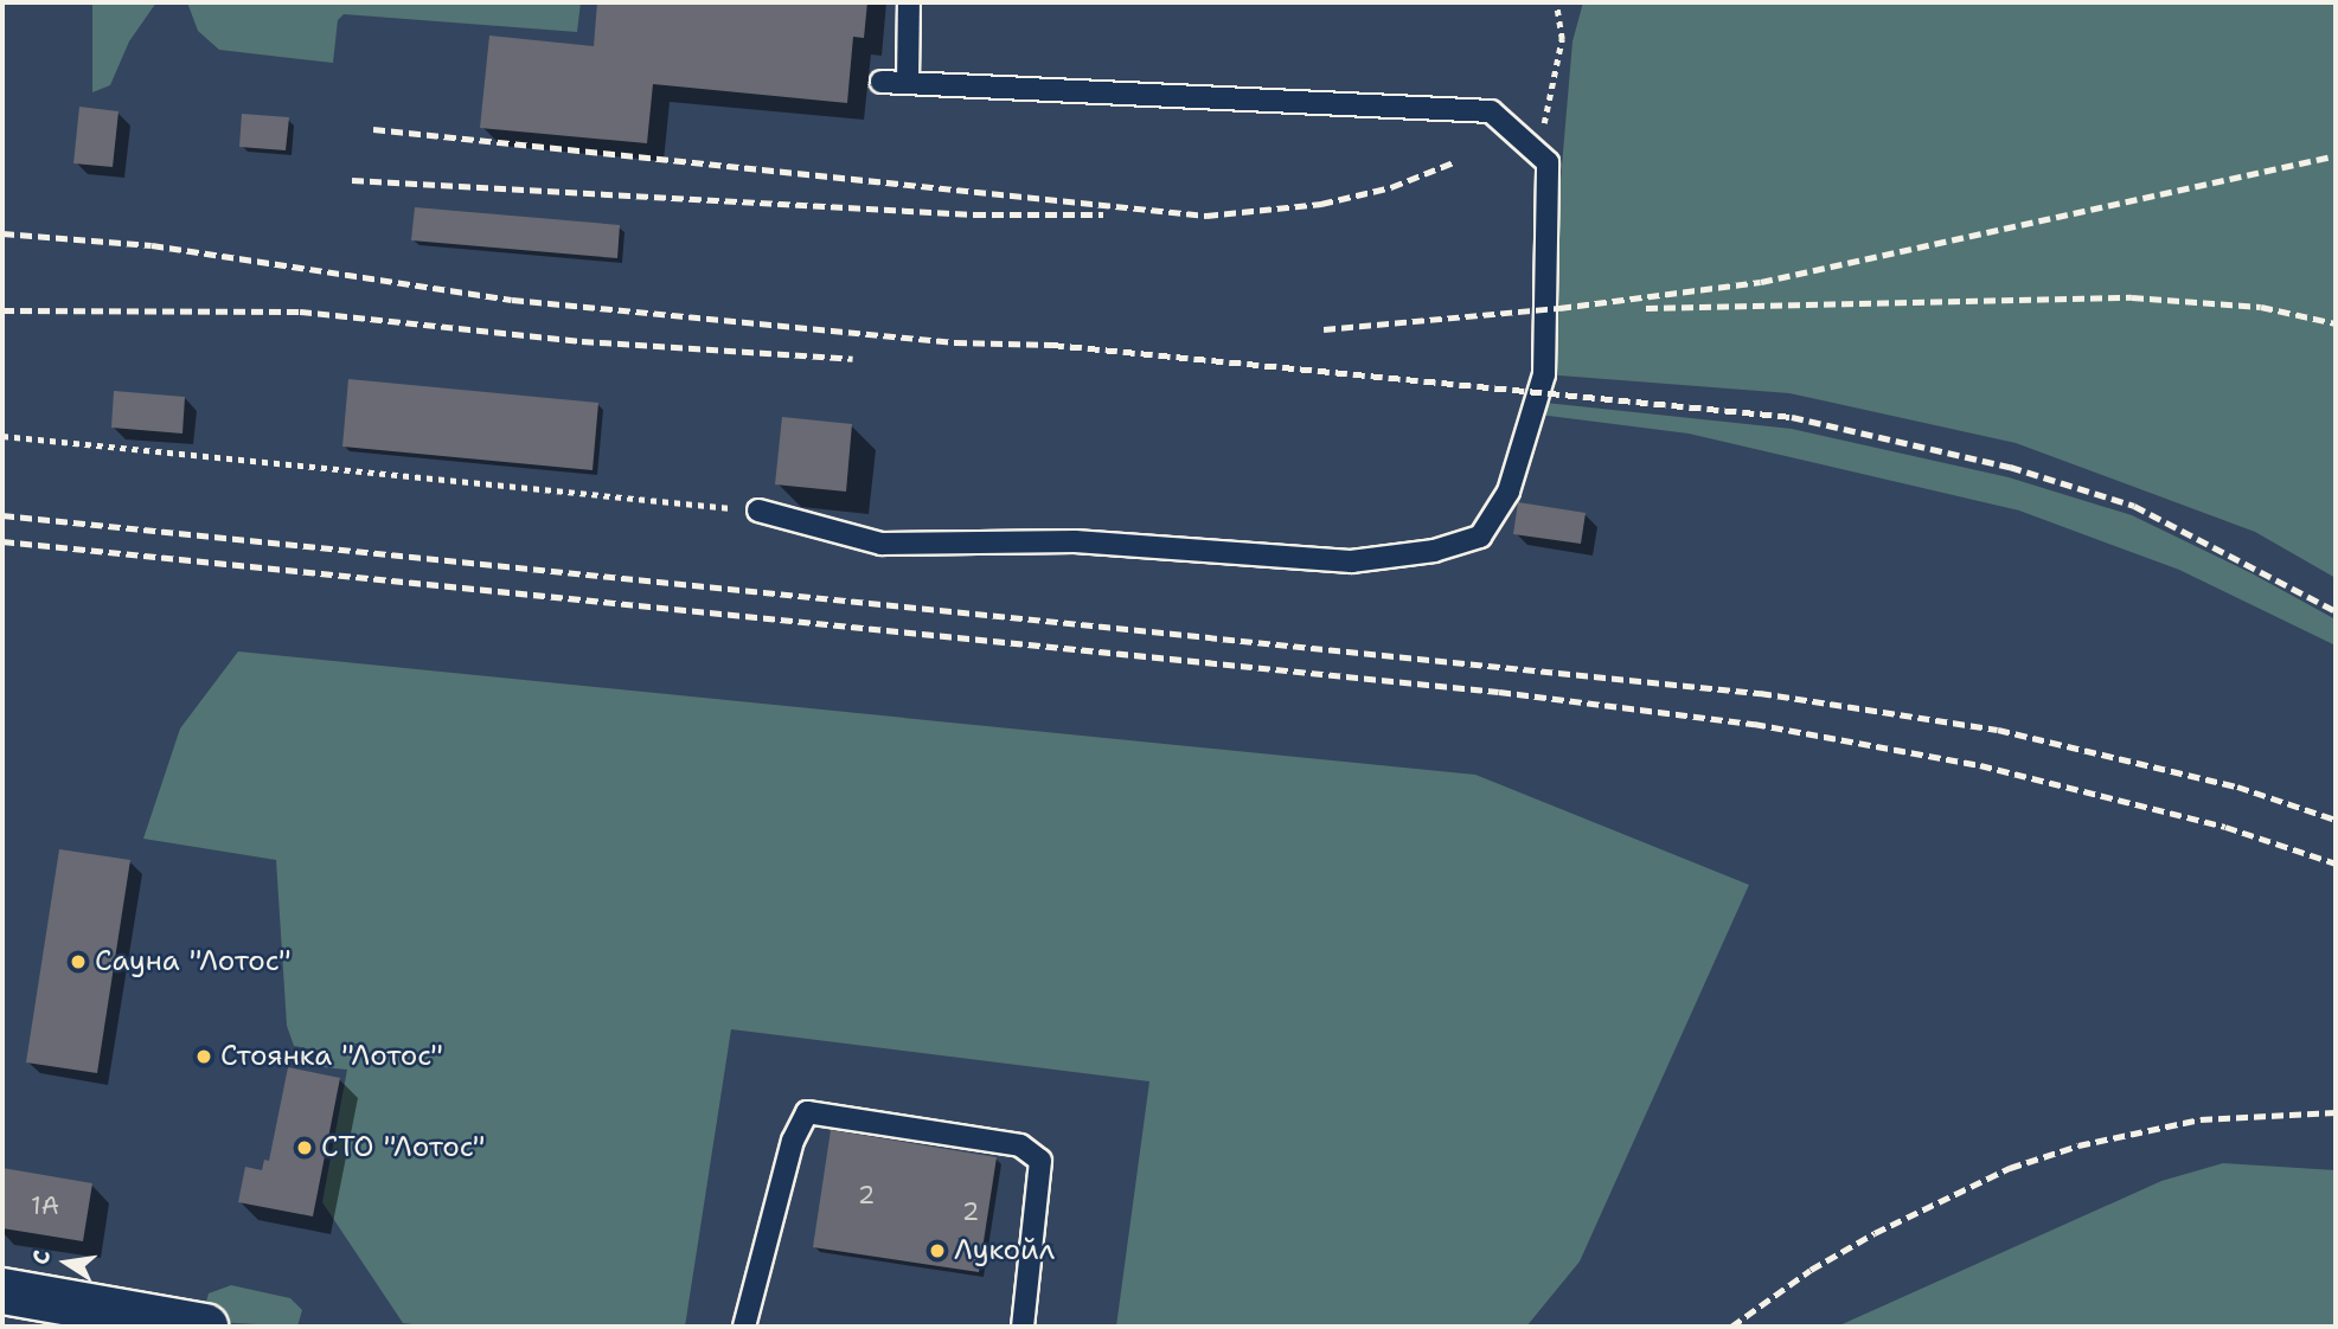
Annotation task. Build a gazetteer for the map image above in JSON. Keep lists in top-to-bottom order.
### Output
{
  "places": [
    "Сауна \"Лотос\"",
    "Стоянка \"Лотос\"",
    "СТО \"Лотос\"",
    "Лукойл"
  ],
  "house_numbers": ["2", "1А", "2"],
  "north": "left"
}
